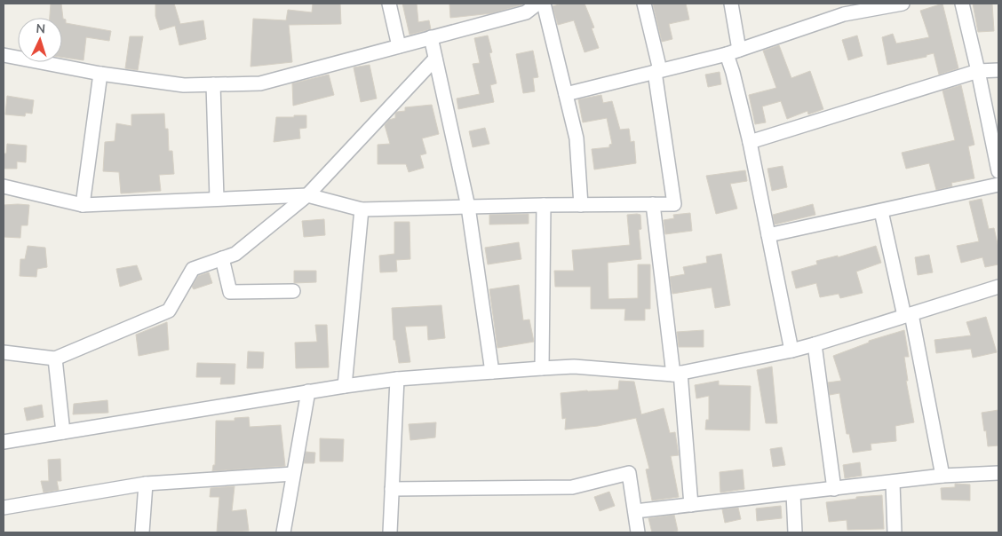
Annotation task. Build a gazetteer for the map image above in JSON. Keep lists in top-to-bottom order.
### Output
{
  "north": "top"
}
